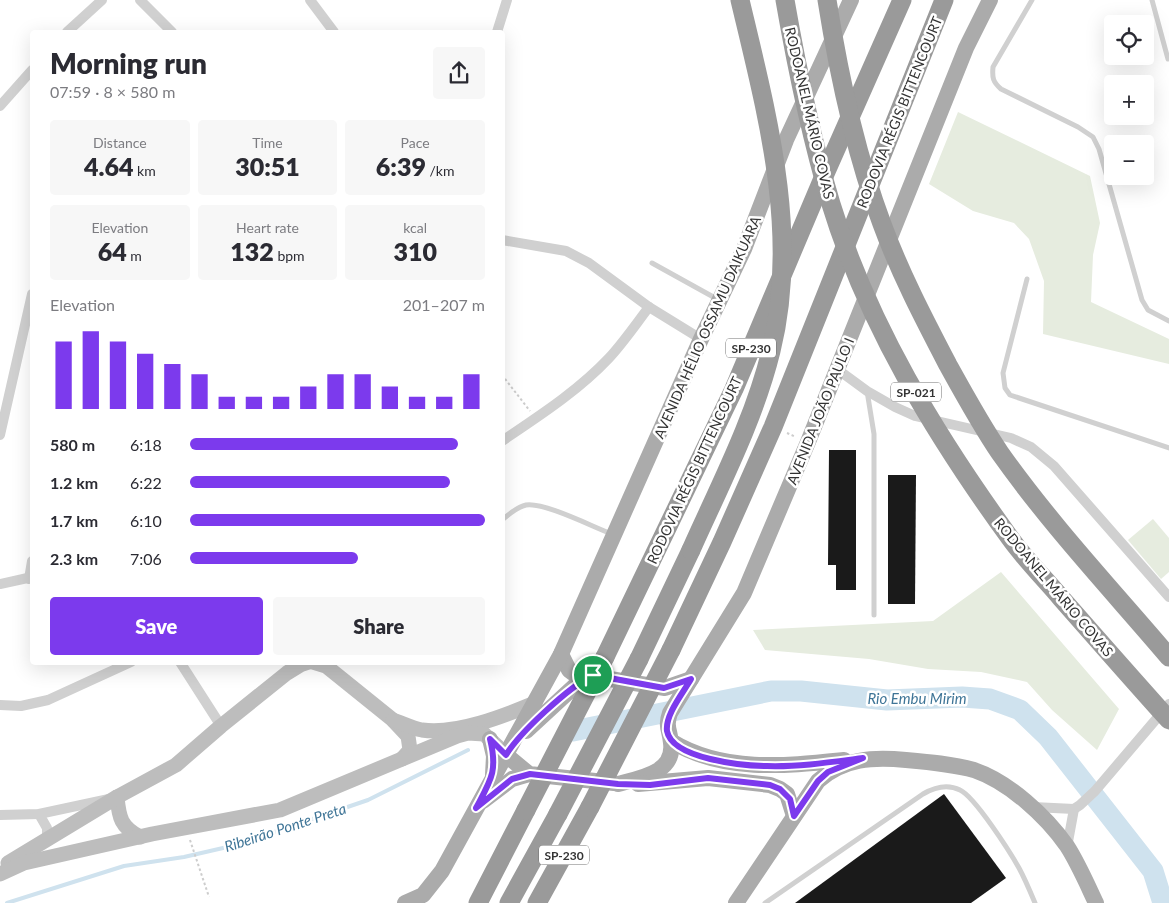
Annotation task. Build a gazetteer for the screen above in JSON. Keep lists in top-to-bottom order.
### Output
{
  "streets": {
    "highway": [
      "RODOVIA RÉGIS BITTENCOURT",
      "RODOANEL MÁRIO COVAS",
      "SP-230",
      "SP-021"
    ],
    "main road": ["AVENIDA HÉLIO OSSAMU DAIKUARA", "AVENIDA JOÃO PAULO I"]
  },
  "water": ["Rio Embu Mirim", "Ribeirão Ponte Preta"],
  "page": {
    "map_buttons": ["+", "−"],
    "heading": ["Morning run", "07:59 · 8 × 580 m"],
    "stats": [
      ["Distance", "4.64 km"],
      ["Time", "30:51"],
      ["Pace", "6:39 /km"],
      ["Elevation", "64 m"],
      ["Heart rate", "132 bpm"],
      ["kcal", "310"]
    ],
    "chart": ["Elevation", "201–207 m"],
    "list": [
      {
        "name": "580 m",
        "note": "6:18"
      },
      {
        "name": "1.2 km",
        "note": "6:22"
      },
      {
        "name": "1.7 km",
        "note": "6:10"
      },
      {
        "name": "2.3 km",
        "note": "7:06"
      }
    ],
    "buttons": ["Save", "Share"]
  }
}
